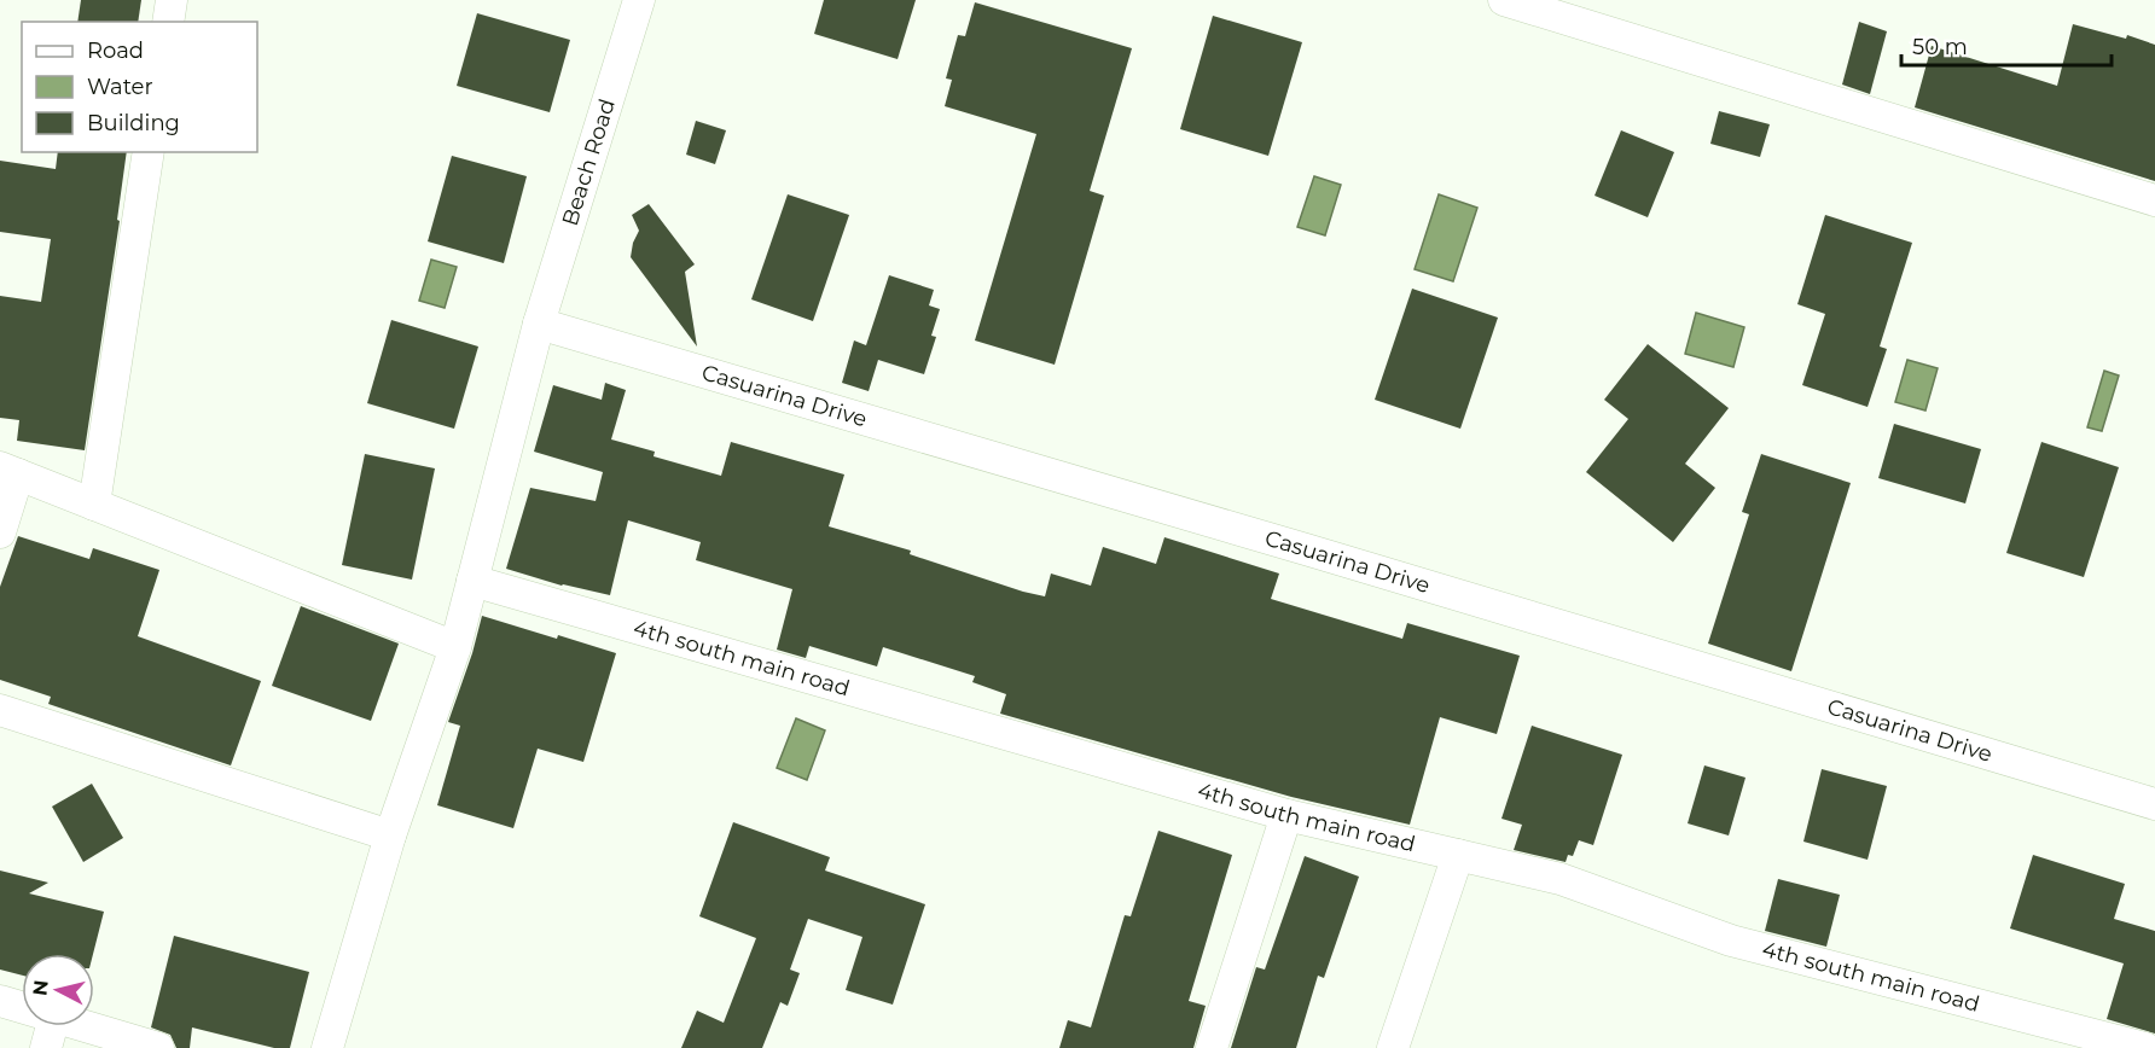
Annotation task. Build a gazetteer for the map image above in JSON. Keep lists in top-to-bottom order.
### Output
{
  "streets": {
    "street": ["Beach Road", "Casuarina Drive", "4th south main road"]
  },
  "crossings": [
    ["Beach Road", "Casuarina Drive"],
    ["Beach Road", "4th south main road"]
  ],
  "legend": ["Road", "Water", "Building"],
  "scale_bar": "50 m",
  "north": "left"
}
